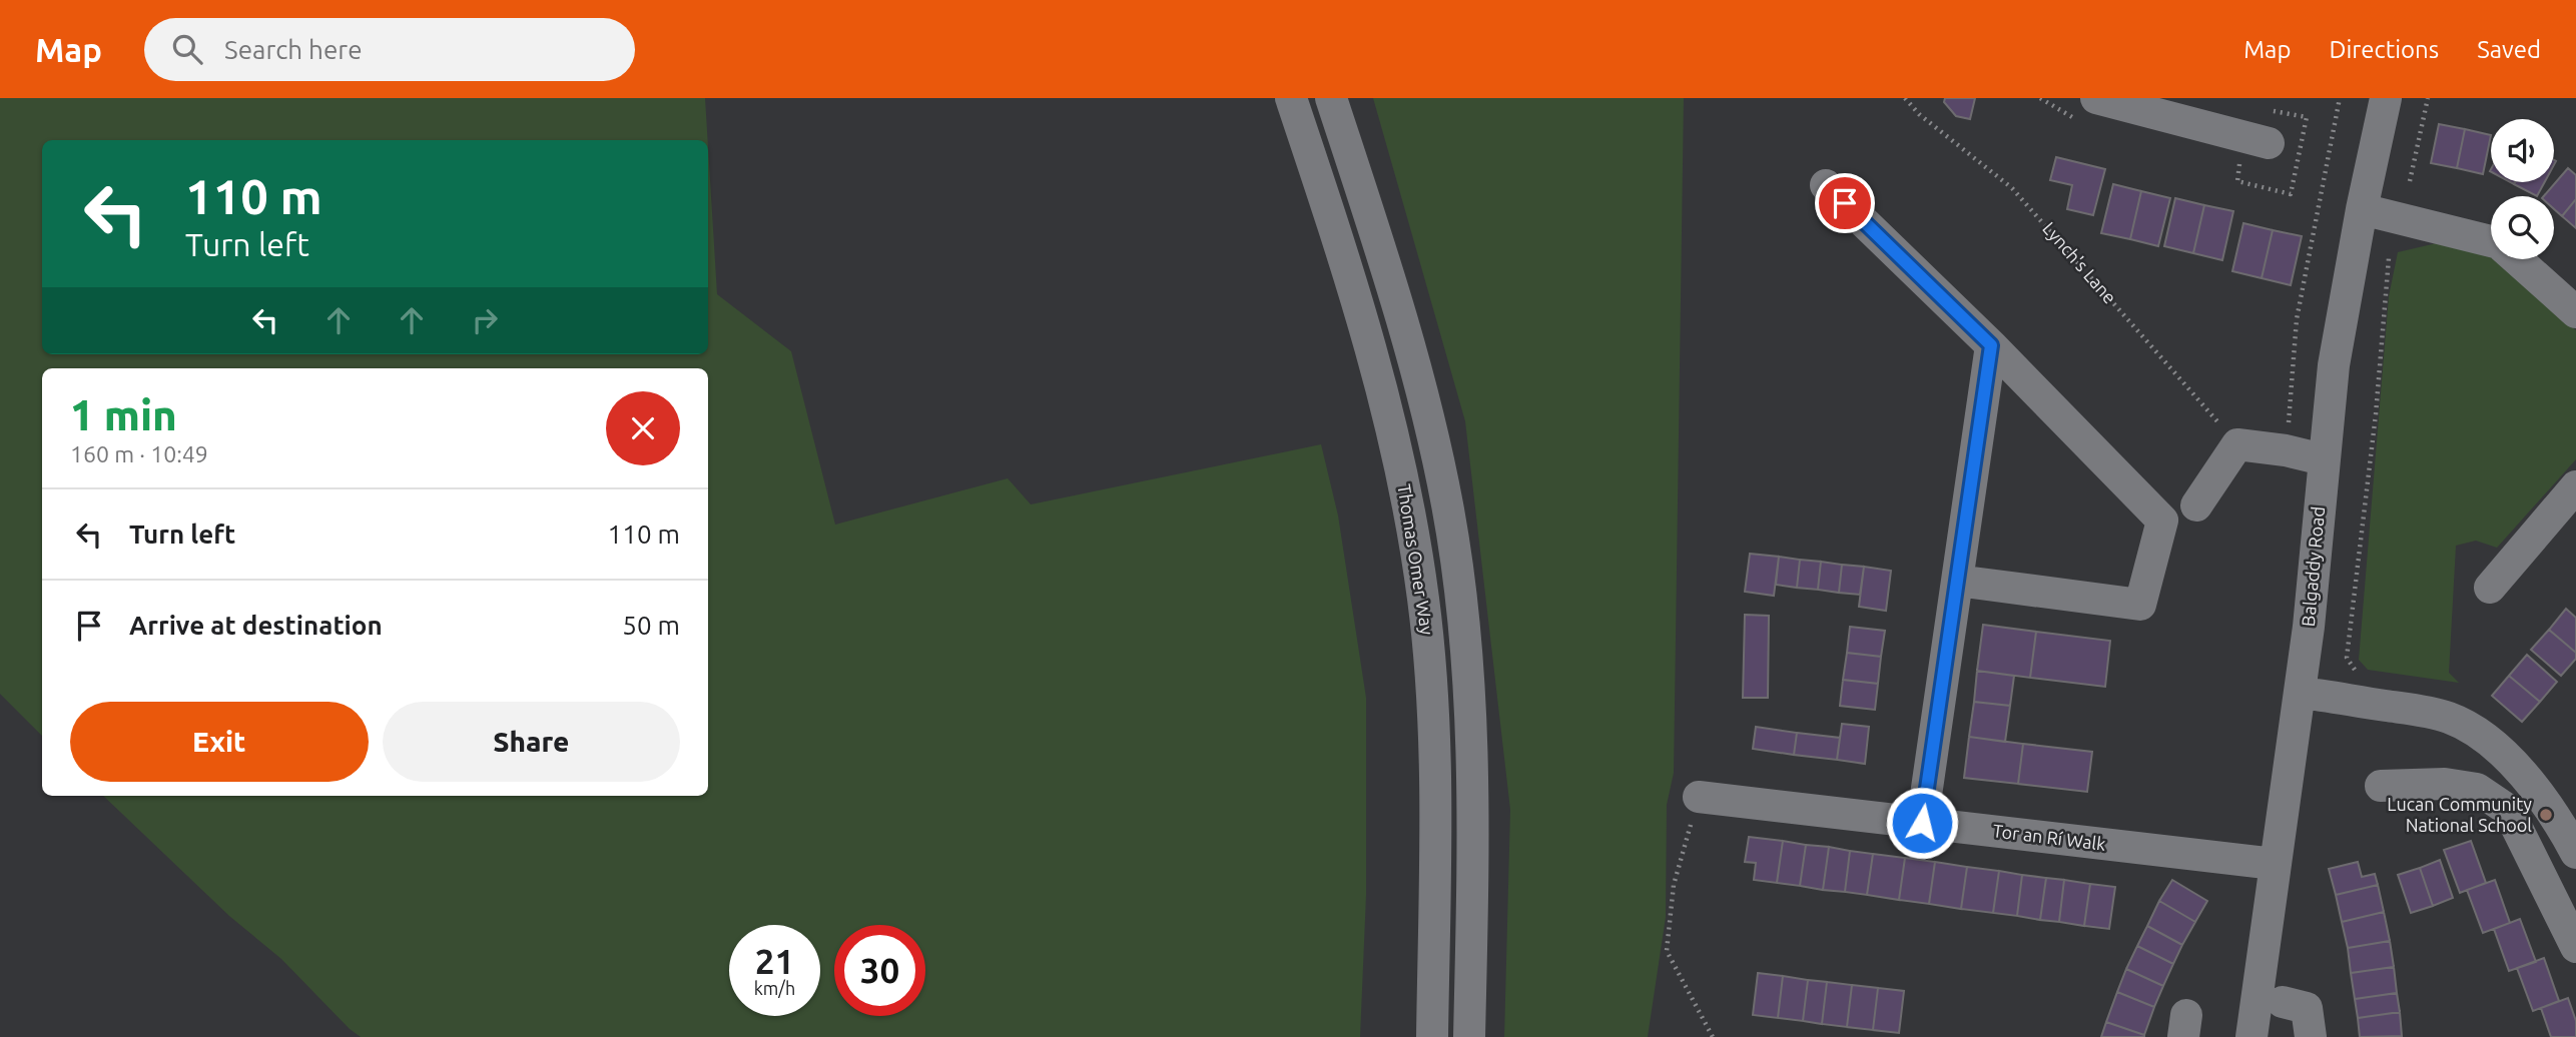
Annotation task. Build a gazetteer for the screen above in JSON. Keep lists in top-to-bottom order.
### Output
{
  "streets": {
    "street": ["Thomas Omer Way", "Balgaddy Road", "Tor an Rí Walk"],
    "path": ["Lynch's Lane"]
  },
  "crossings": [
    ["Balgaddy Road", "Tor an Rí Walk"]
  ],
  "places": ["Lucan Community National School"],
  "page": {
    "header": "Map",
    "search": "Search here",
    "nav": ["Map", "Directions", "Saved"],
    "turn": ["110 m", "Turn left"],
    "heading": ["1 min", "160 m · 10:49"],
    "list": [
      {
        "name": "Turn left",
        "value": "110 m"
      },
      {
        "name": "Arrive at destination",
        "value": "50 m"
      }
    ],
    "buttons": ["Exit", "Share"],
    "speed": "21 km/h",
    "limit": "30"
  }
}
